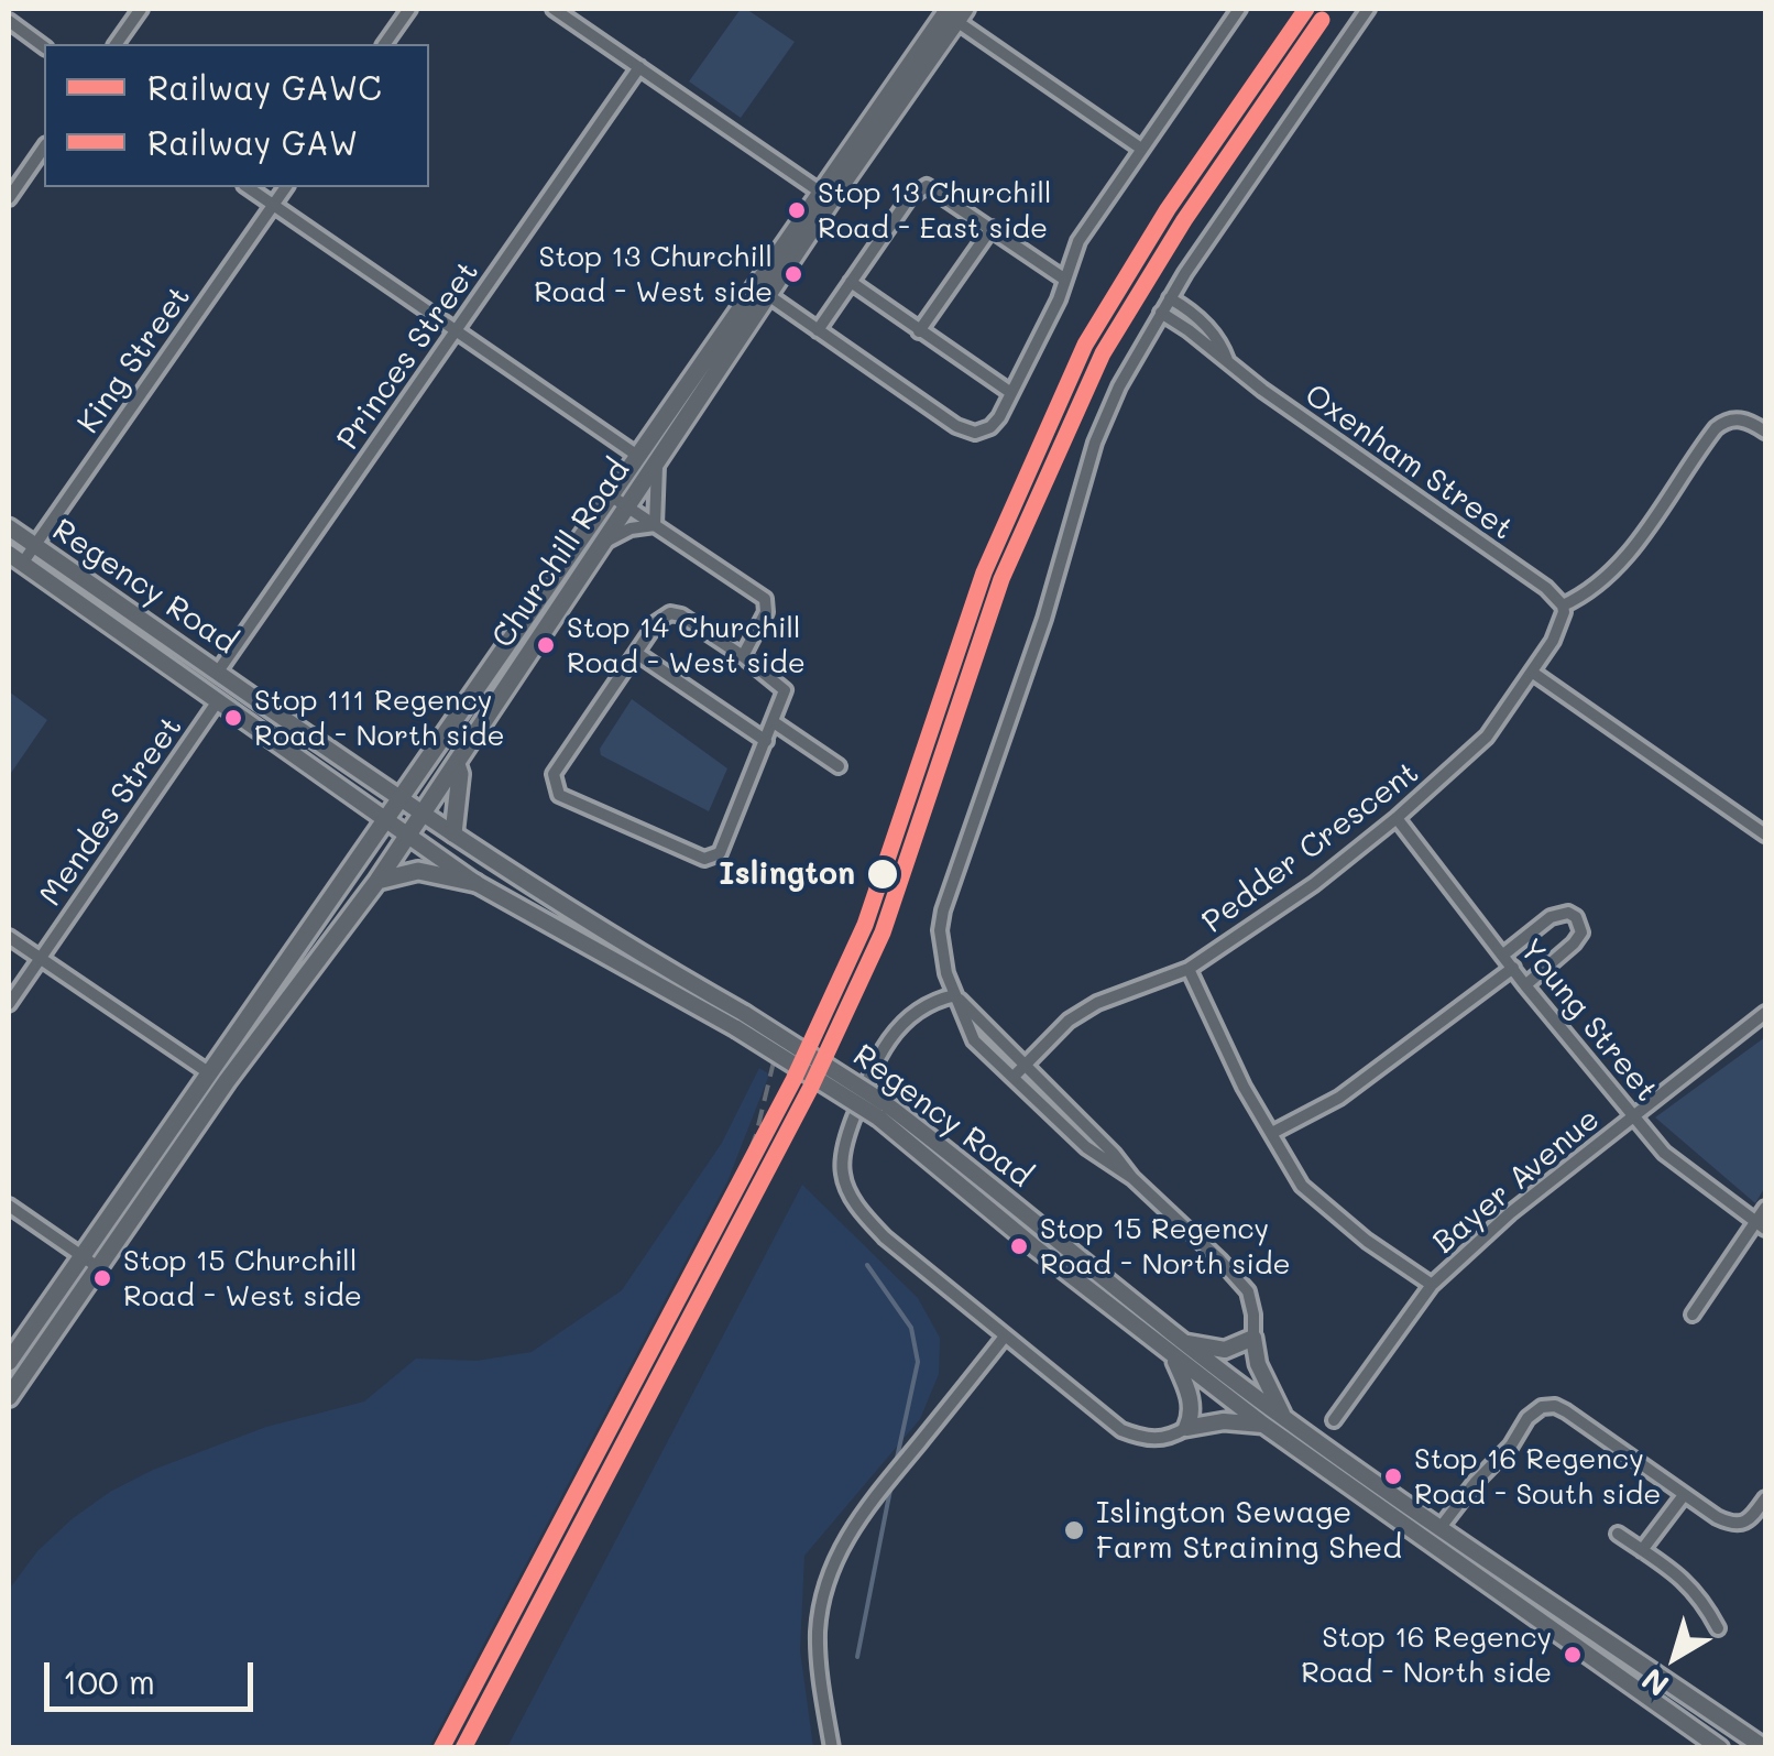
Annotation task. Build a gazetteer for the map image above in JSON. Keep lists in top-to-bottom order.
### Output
{
  "streets": {
    "main road": ["Churchill Road", "Regency Road"],
    "street": [
      "Princes Street",
      "King Street",
      "Oxenham Street",
      "Mendes Street",
      "Pedder Crescent",
      "Young Street",
      "Bayer Avenue"
    ]
  },
  "crossings": [
    ["Princes Street", "Regency Road"],
    ["King Street", "Regency Road"],
    ["Oxenham Street", "Pedder Crescent"],
    ["Churchill Road", "Regency Road"],
    ["Regency Road", "Mendes Street"],
    ["Pedder Crescent", "Young Street"],
    ["Young Street", "Bayer Avenue"]
  ],
  "places": [
    "Stop 13 Churchill Road - East side",
    "Stop 13 Churchill Road - West side",
    "Stop 14 Churchill Road - West side",
    "Stop 111 Regency Road - North side",
    "Islington",
    "Stop 15 Regency Road - North side",
    "Stop 15 Churchill Road - West side",
    "Stop 16 Regency Road - South side",
    "Islington Sewage Farm Straining Shed",
    "Stop 16 Regency Road - North side"
  ],
  "lines": ["rail line GAWC", "rail line GAW"],
  "legend": ["Railway GAWC", "Railway GAW"],
  "scale_bar": "100 m",
  "north": "bottom left"
}
